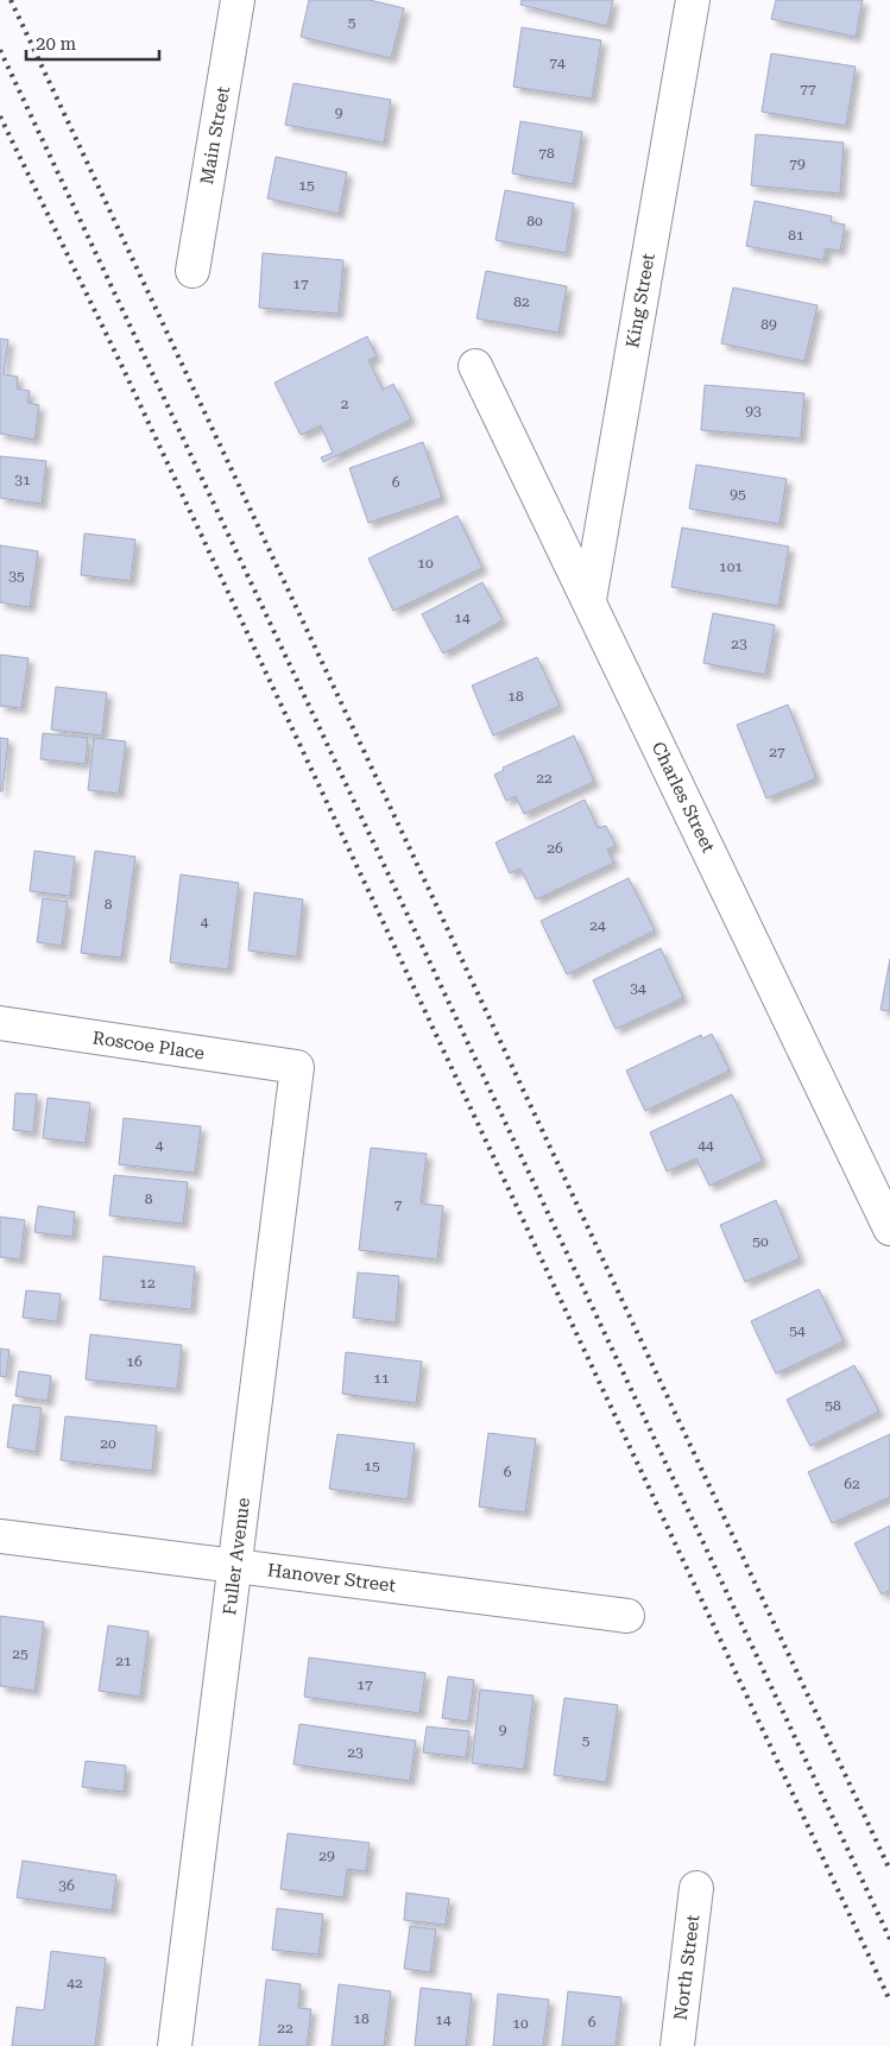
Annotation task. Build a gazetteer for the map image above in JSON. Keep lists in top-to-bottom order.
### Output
{
  "streets": {
    "street": [
      "Main Street",
      "King Street",
      "Charles Street",
      "Roscoe Place",
      "Fuller Avenue",
      "Hanover Street",
      "North Street"
    ]
  },
  "crossings": [
    ["King Street", "Charles Street"],
    ["Roscoe Place", "Fuller Avenue"],
    ["Fuller Avenue", "Hanover Street"]
  ],
  "house_numbers": [
    "5",
    "74",
    "77",
    "9",
    "78",
    "79",
    "15",
    "80",
    "81",
    "17",
    "82",
    "89",
    "2",
    "93",
    "31",
    "6",
    "95",
    "10",
    "101",
    "35",
    "14",
    "23",
    "18",
    "27",
    "22",
    "26",
    "8",
    "4",
    "24",
    "34",
    "4",
    "44",
    "8",
    "7",
    "50",
    "12",
    "54",
    "16",
    "11",
    "58",
    "20",
    "15",
    "6",
    "62",
    "25",
    "21",
    "17",
    "9",
    "5",
    "23",
    "29",
    "36",
    "42",
    "18",
    "14",
    "6",
    "10",
    "22"
  ],
  "scale_bar": "20 m"
}
